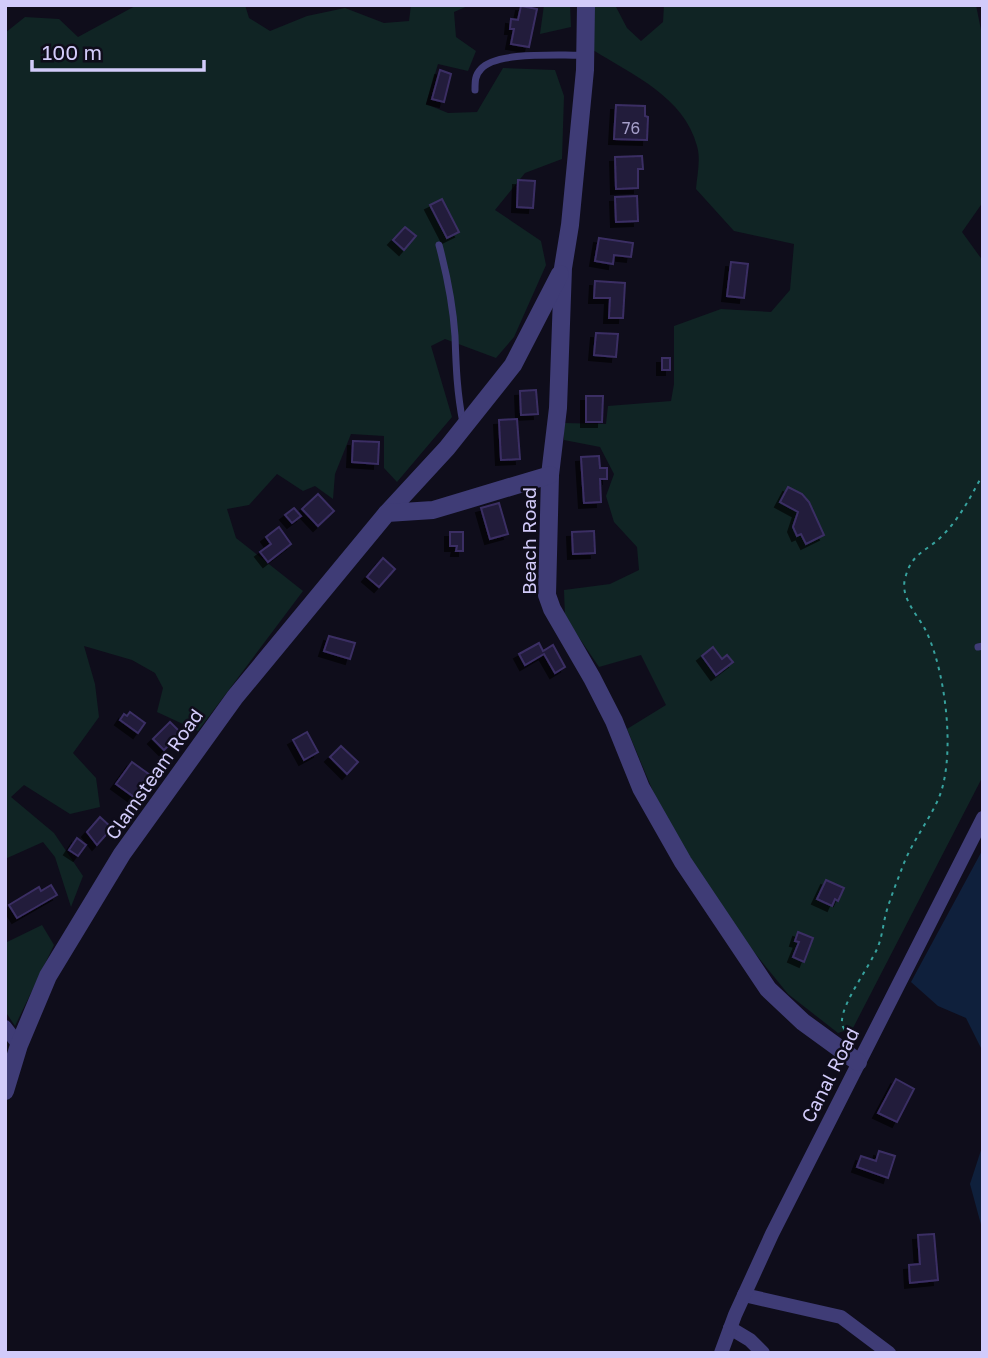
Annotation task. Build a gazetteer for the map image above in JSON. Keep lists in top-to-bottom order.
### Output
{
  "streets": {
    "street": ["Beach Road", "Clamsteam Road", "Canal Road"]
  },
  "crossings": [
    ["Beach Road", "Clamsteam Road"],
    ["Beach Road", "Canal Road"]
  ],
  "house_numbers": ["76"],
  "scale_bar": "100 m"
}
